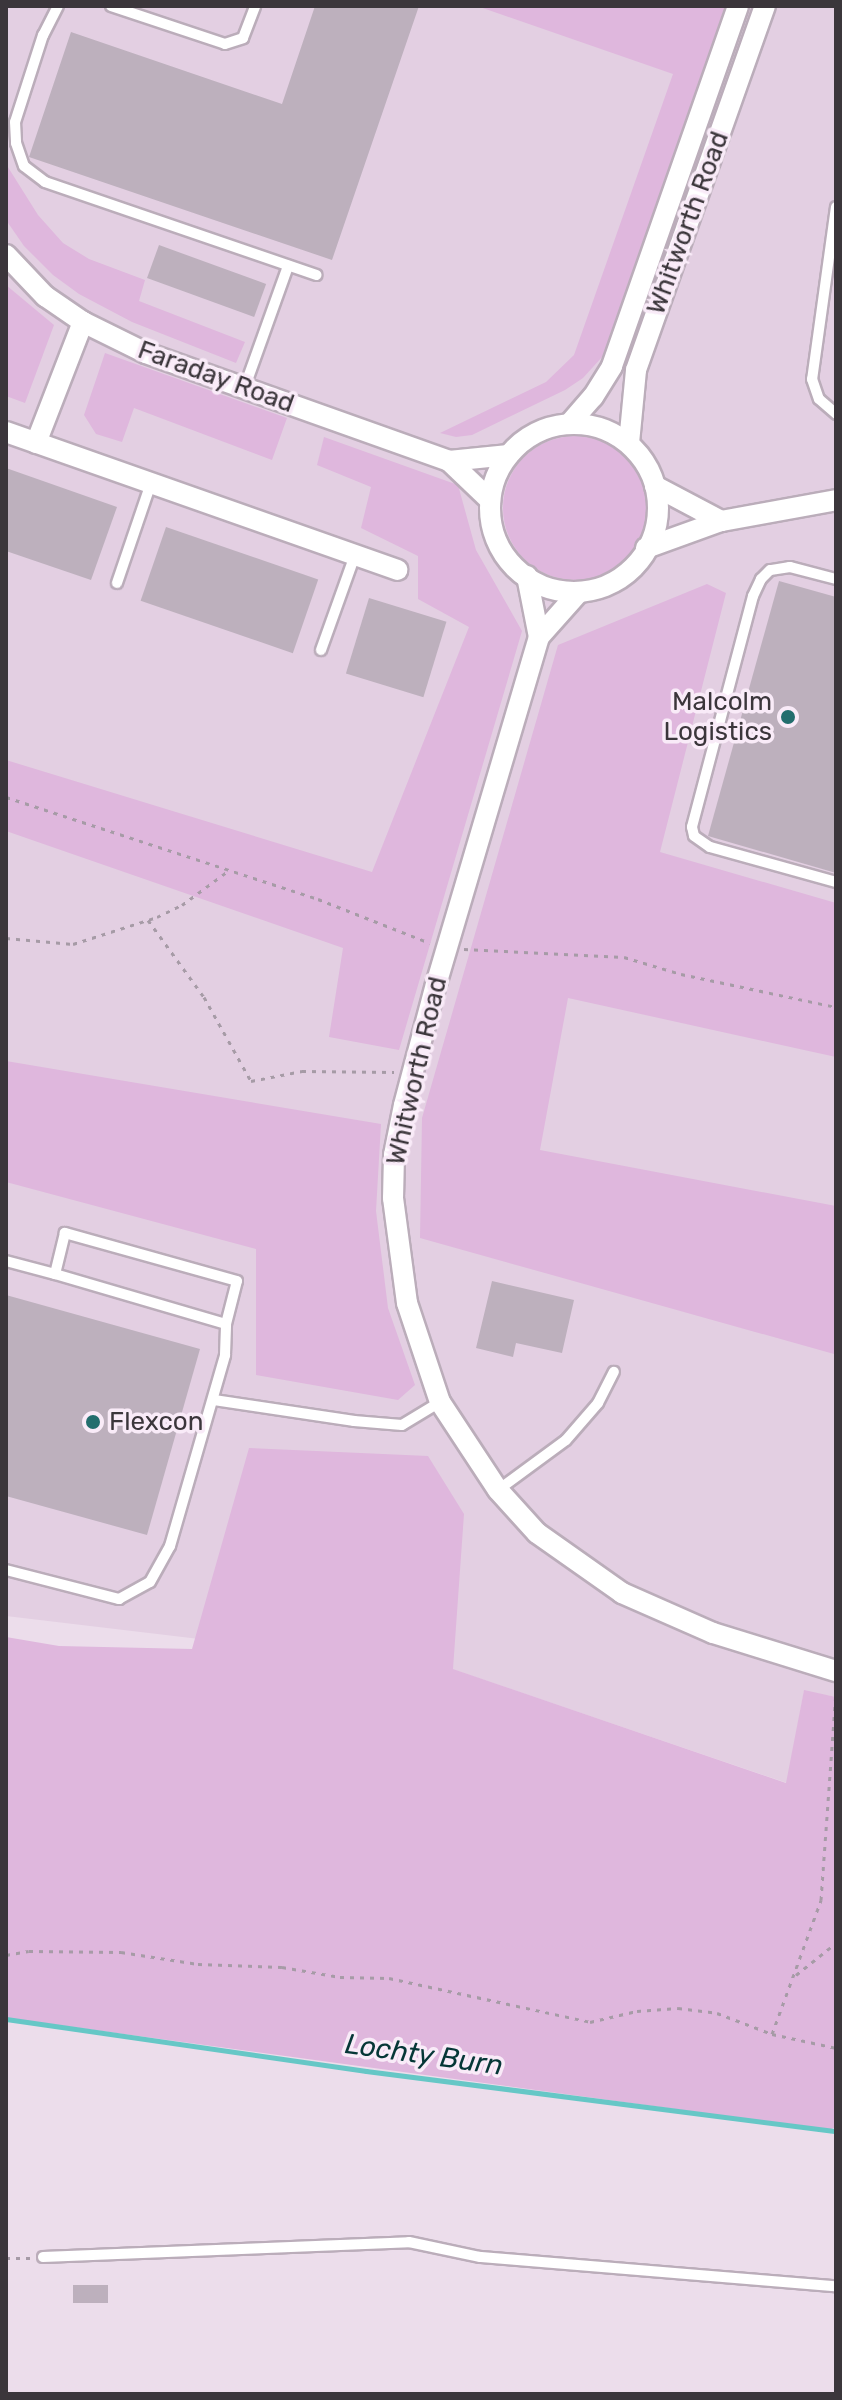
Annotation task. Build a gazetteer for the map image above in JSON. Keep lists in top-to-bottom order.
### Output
{
  "streets": {
    "street": ["Whitworth Road", "Faraday Road"]
  },
  "crossings": [
    ["Whitworth Road", "Faraday Road"]
  ],
  "water": ["Lochty Burn"],
  "places": ["Malcolm Logistics", "Flexcon"]
}
